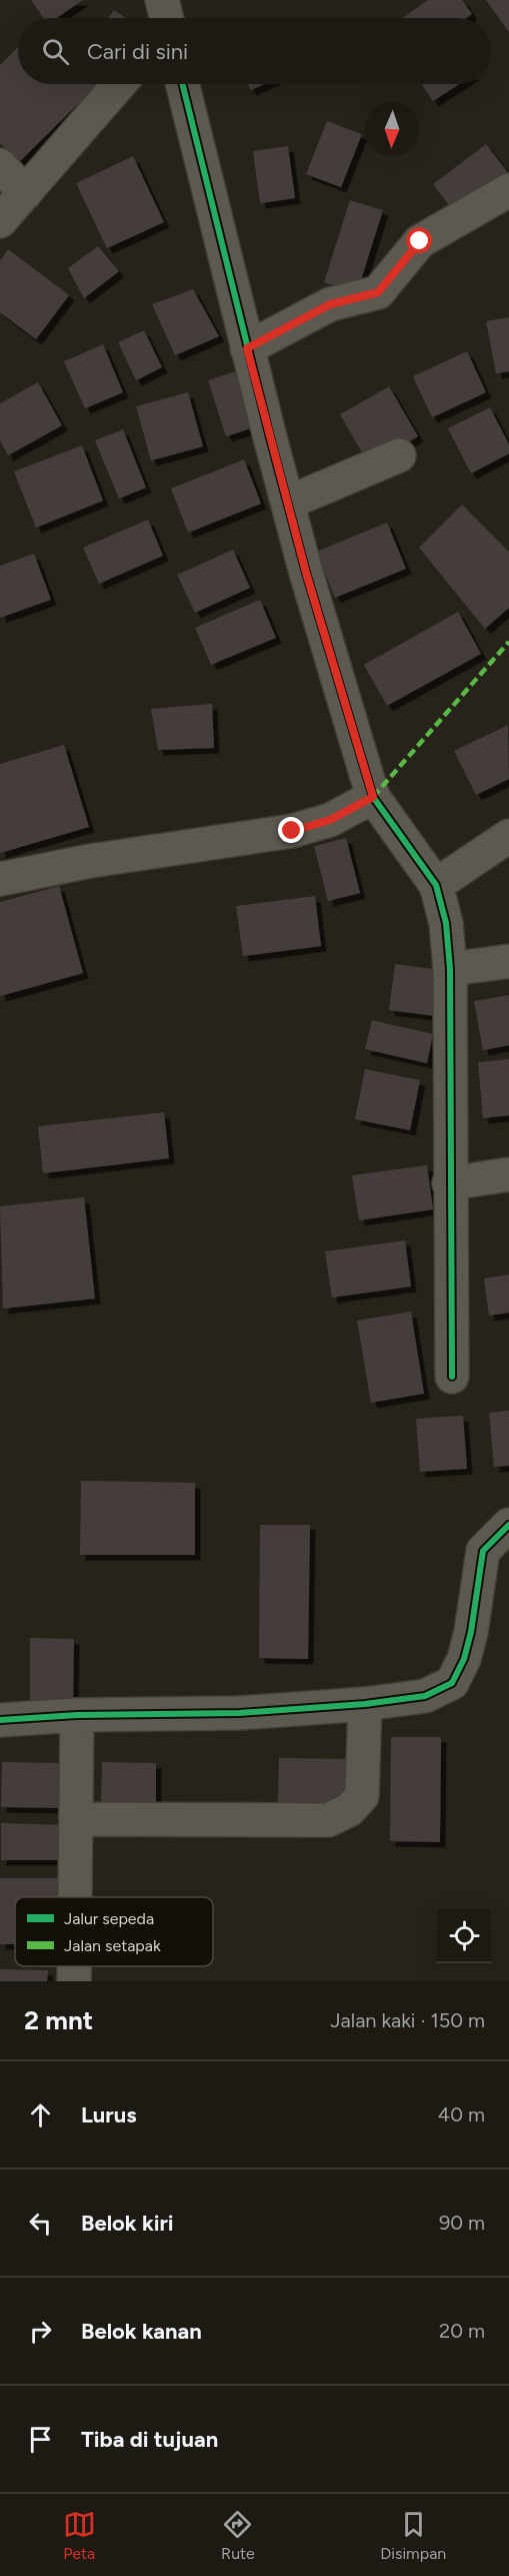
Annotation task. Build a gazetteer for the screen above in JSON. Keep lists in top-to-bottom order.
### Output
{
  "legend": ["Jalur sepeda", "Jalan setapak"],
  "north": "bottom",
  "page": {
    "search": "Cari di sini",
    "heading": ["2 mnt", "Jalan kaki · 150 m"],
    "list": [
      ["Lurus", "40 m"],
      ["Belok kiri", "90 m"],
      ["Belok kanan", "20 m"],
      "Tiba di tujuan"
    ],
    "nav": ["Peta", "Rute", "Disimpan"]
  }
}
